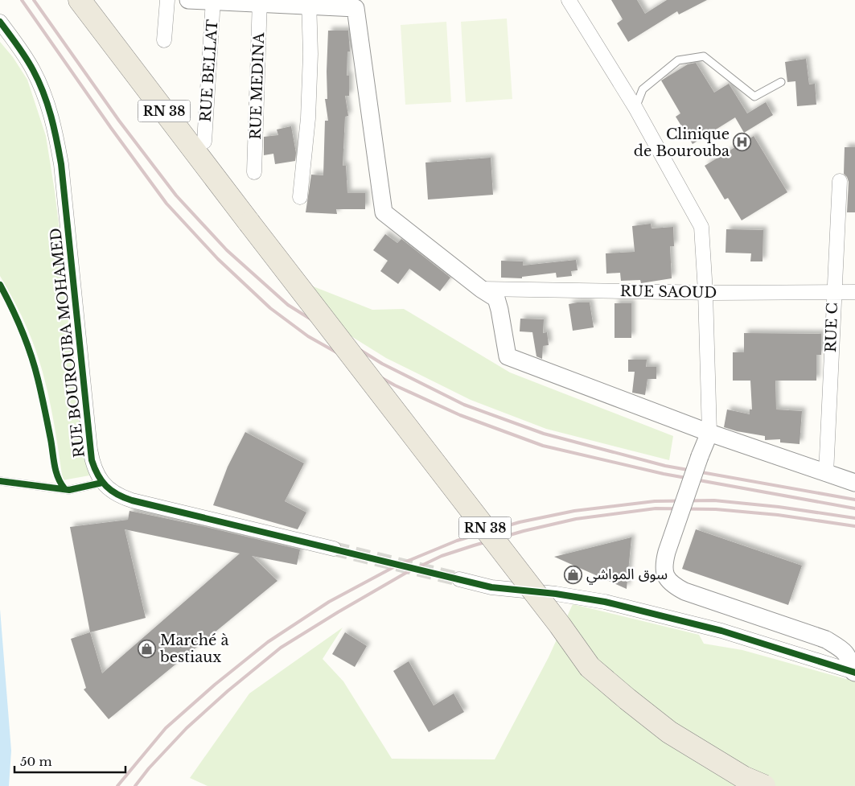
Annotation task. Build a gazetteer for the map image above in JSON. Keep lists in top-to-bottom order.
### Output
{
  "streets": {
    "main road": ["RN 38"],
    "street": [
      "RUE BELLAT",
      "RUE MEDINA",
      "RUE SAOUD",
      "RUE C",
      "RUE BOUROUBA MOHAMED"
    ]
  },
  "crossings": [
    ["RUE SAOUD", "RUE C"]
  ],
  "places": {
    "hospital": ["Clinique de Bourouba"],
    "shop": ["سوق المواشي", "Marché à bestiaux"]
  },
  "scale_bar": "50 m"
}
